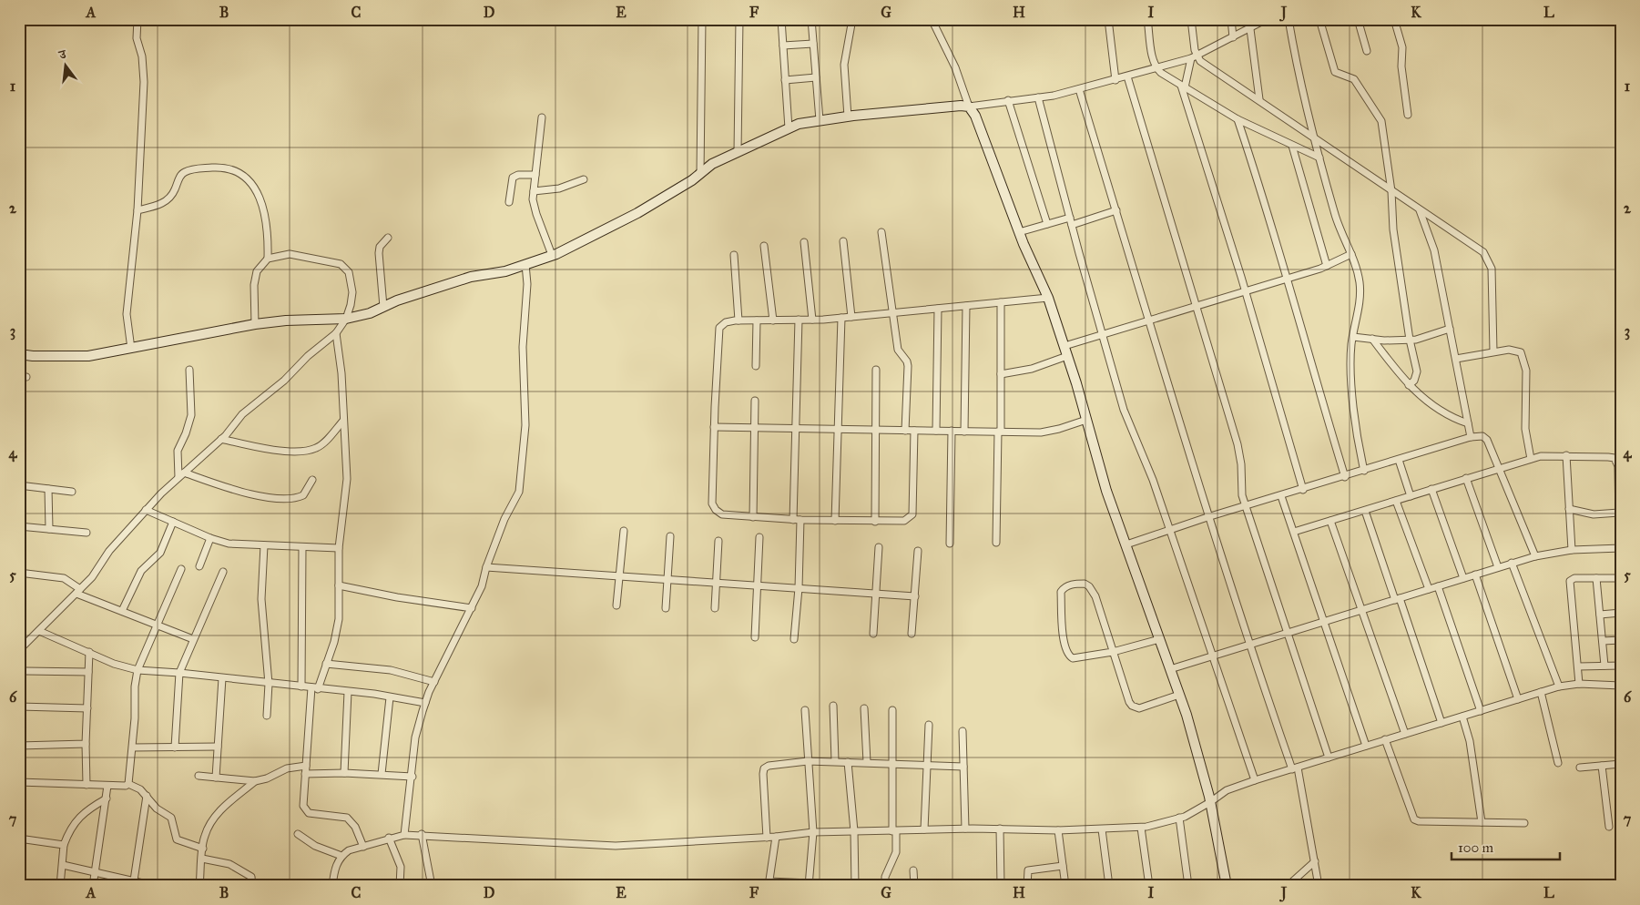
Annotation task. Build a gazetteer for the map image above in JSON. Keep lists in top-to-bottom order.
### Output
{
  "scale_bar": "100 m",
  "north": "top",
  "grid": {
    "columns": [
      "A",
      "B",
      "C",
      "D",
      "E",
      "F",
      "G",
      "H",
      "I",
      "J",
      "K",
      "L"
    ],
    "rows": [
      "1",
      "2",
      "3",
      "4",
      "5",
      "6",
      "7"
    ]
  }
}
